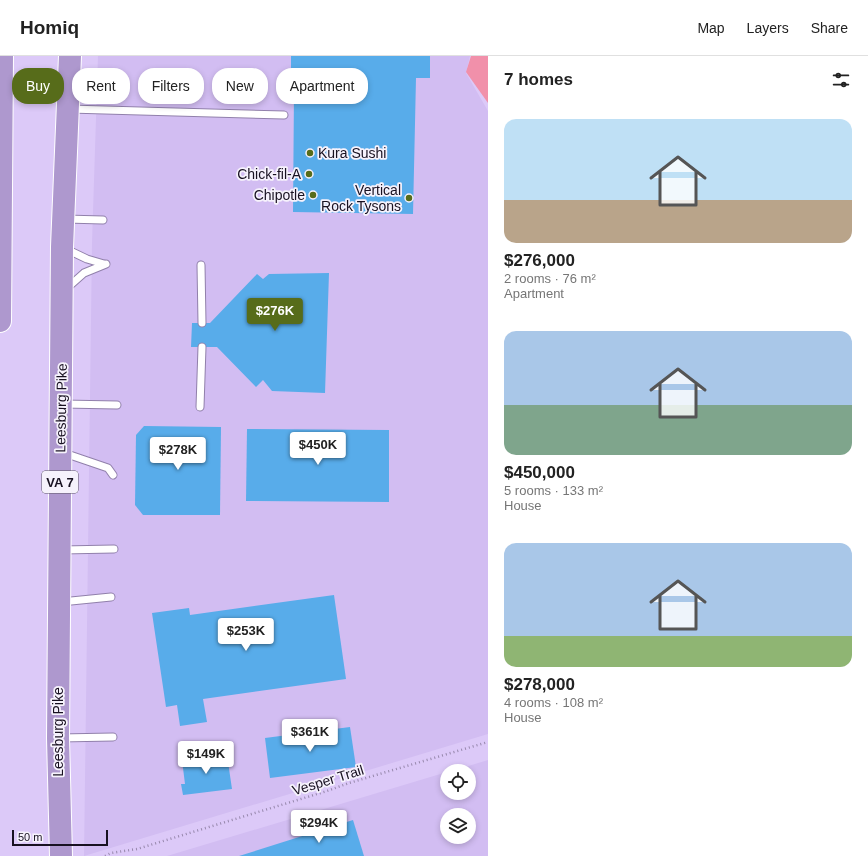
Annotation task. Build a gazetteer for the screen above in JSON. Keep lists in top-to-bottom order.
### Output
{
  "streets": {
    "highway": ["Leesburg Pike", "VA 7"],
    "path": ["Vesper Trail"]
  },
  "places": [
    "Kura Sushi",
    "Chick-fil-A",
    "Chipotle",
    "Vertical Rock Tysons"
  ],
  "scale_bar": "50 m",
  "page": {
    "header": "Homiq",
    "nav": ["Map", "Layers", "Share"],
    "heading": "7 homes",
    "chip": [
      "Buy",
      "Rent",
      "Filters",
      "New",
      "Apartment"
    ],
    "list": [
      {
        "name": "$276,000",
        "note": "2 rooms · 76 m² · Apartment"
      },
      {
        "name": "$450,000",
        "note": "5 rooms · 133 m² · House"
      },
      {
        "name": "$278,000",
        "note": "4 rooms · 108 m² · House"
      }
    ],
    "price": [
      "$276K",
      "$450K",
      "$278K",
      "$253K",
      "$361K",
      "$149K",
      "$294K"
    ],
    "scale": "50 m"
  }
}
